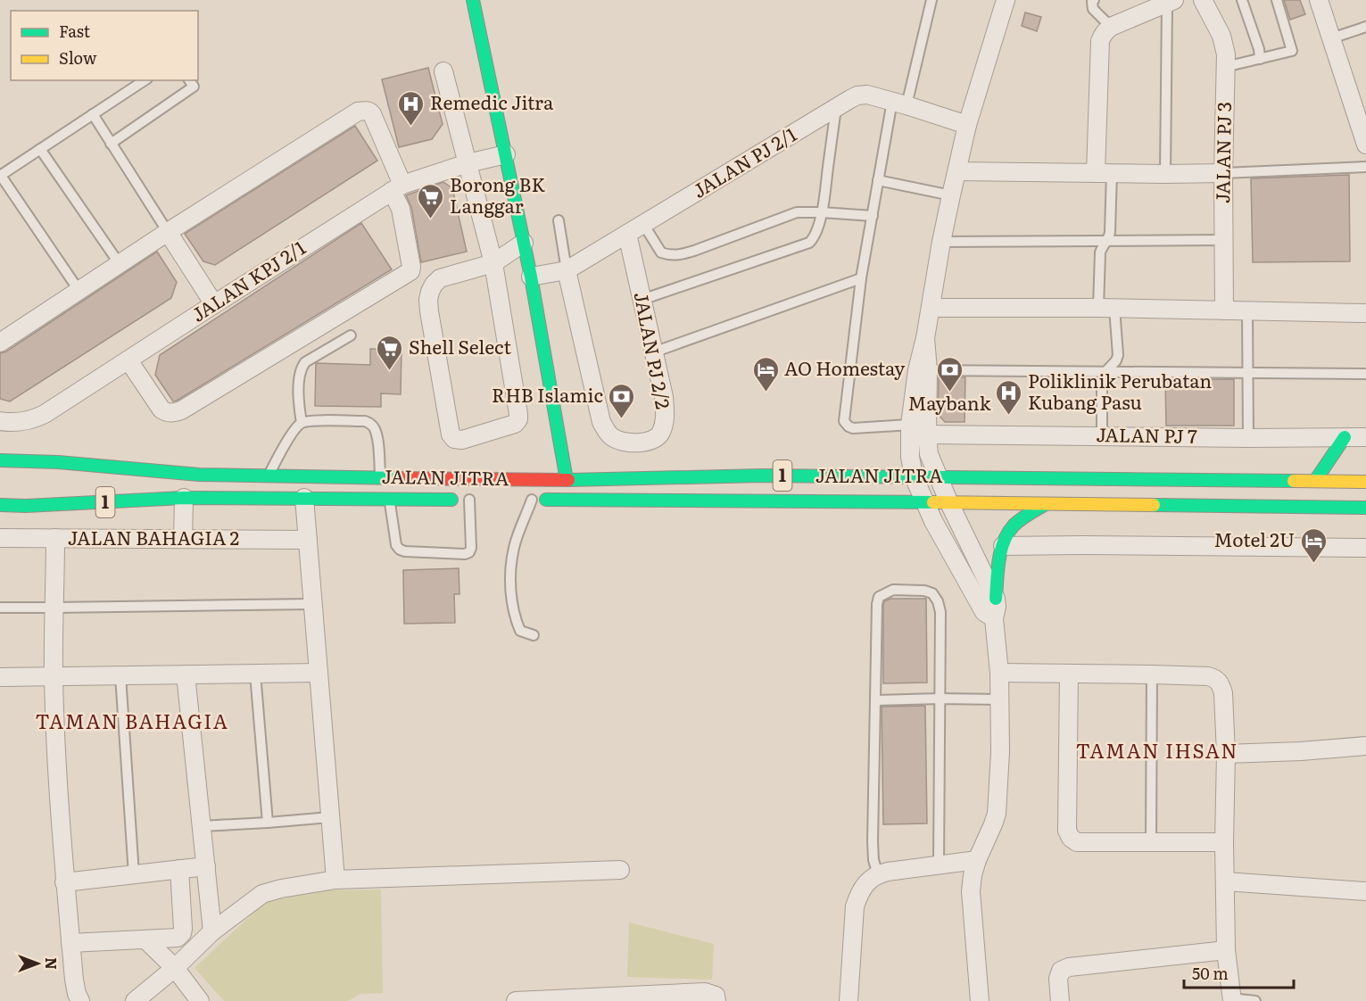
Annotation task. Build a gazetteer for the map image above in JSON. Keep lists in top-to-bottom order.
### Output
{
  "streets": {
    "main road": ["1", "JALAN JITRA"],
    "street": [
      "JALAN PJ 3",
      "JALAN PJ 2/1",
      "JALAN KPJ 2/1",
      "JALAN PJ 2/2",
      "JALAN PJ 7",
      "JALAN BAHAGIA 2"
    ]
  },
  "crossings": [
    ["JALAN PJ 2/1", "JALAN PJ 2/2"],
    ["1", "JALAN JITRA"]
  ],
  "districts": ["TAMAN BAHAGIA", "TAMAN IHSAN"],
  "places": {
    "hospital": ["Remedic Jitra", "Poliklinik Perubatan Kubang Pasu"],
    "supermarket": ["Borong BK Langgar", "Shell Select"],
    "hotel": ["AO Homestay", "Motel 2U"],
    "bank": ["Maybank", "RHB Islamic"]
  },
  "legend": ["Fast", "Slow"],
  "scale_bar": "50 m",
  "north": "right"
}
